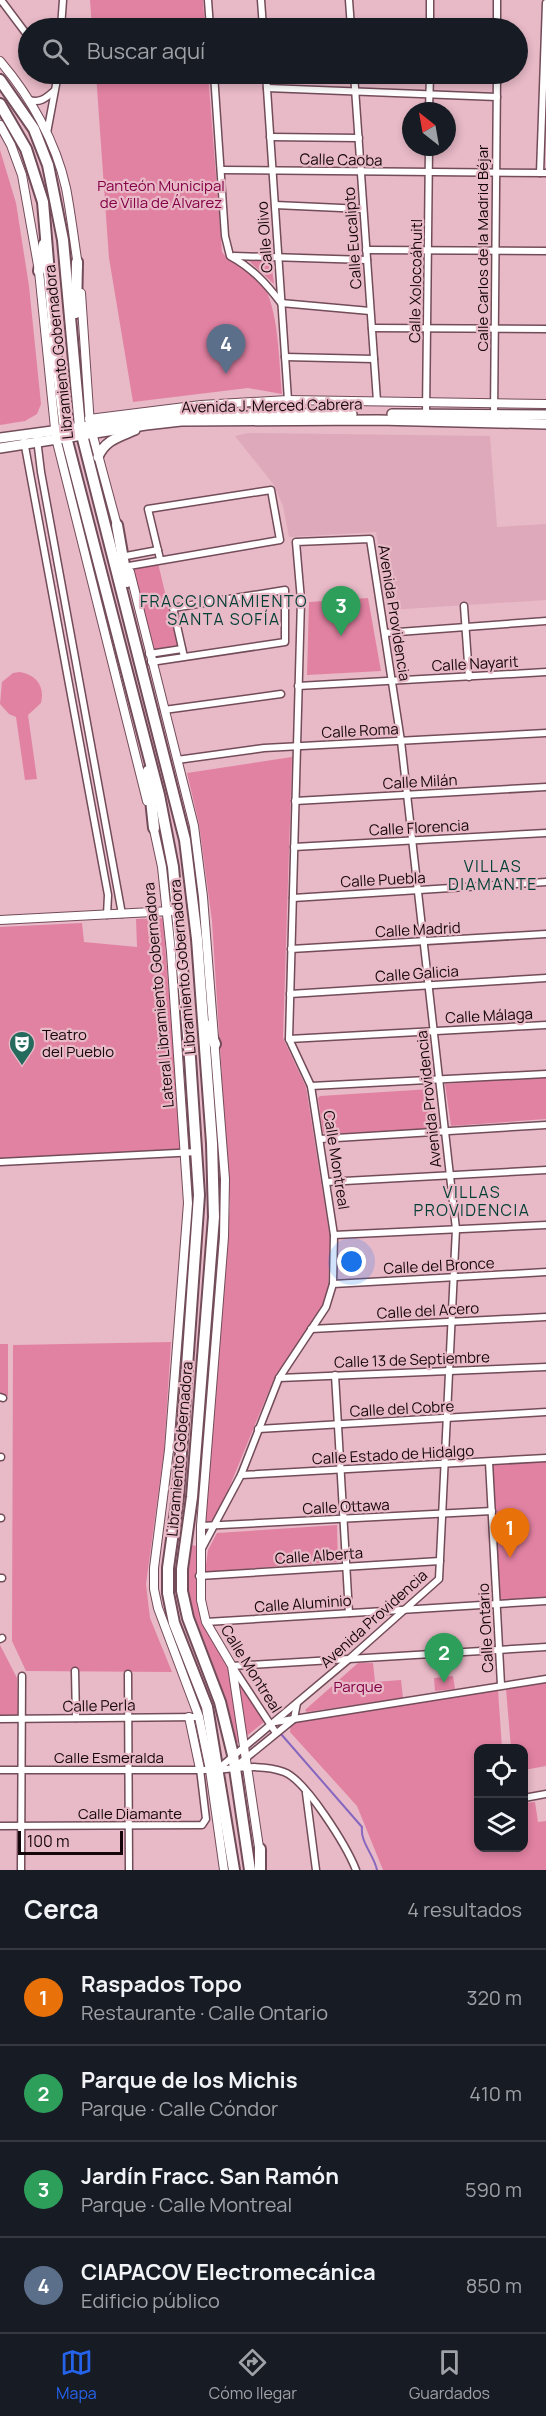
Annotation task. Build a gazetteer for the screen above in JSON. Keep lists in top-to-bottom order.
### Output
{
  "streets": {
    "highway": ["Libramiento Gobernadora"],
    "main road": ["Avenida J. Merced Cabrera"],
    "street": [
      "Calle Caoba",
      "Calle Olivo",
      "Calle Eucalipto",
      "Calle Carlos de la Madrid Béjar",
      "Calle Xolocoáhuitl",
      "Avenida Providencia",
      "Calle Nayarit",
      "Calle Roma",
      "Calle Milán",
      "Calle Florencia",
      "Calle Puebla",
      "Calle Madrid",
      "Calle Galicia",
      "Lateral Libramiento Gobernadora",
      "Calle Málaga",
      "Calle Montreal",
      "Calle del Bronce",
      "Calle del Acero",
      "Calle 13 de Septiembre",
      "Calle del Cobre",
      "Calle Estado de Hidalgo",
      "Calle Ottawa",
      "Calle Alberta",
      "Calle Aluminio",
      "Calle Ontario",
      "Calle Perla",
      "Calle Esmeralda",
      "Calle Diamante"
    ]
  },
  "crossings": [
    ["Calle Caoba", "Calle Olivo"],
    ["Calle Caoba", "Calle Eucalipto"],
    ["Calle Caoba", "Calle Carlos de la Madrid Béjar"],
    ["Calle Caoba", "Calle Xolocoáhuitl"],
    ["Calle Carlos de la Madrid Béjar", "Avenida J. Merced Cabrera"],
    ["Calle Xolocoáhuitl", "Avenida J. Merced Cabrera"],
    ["Libramiento Gobernadora", "Avenida J. Merced Cabrera"],
    ["Libramiento Gobernadora", "Avenida Providencia"],
    ["Libramiento Gobernadora", "Lateral Libramiento Gobernadora"],
    ["Libramiento Gobernadora", "Calle Esmeralda"],
    ["Avenida Providencia", "Calle Nayarit"],
    ["Avenida Providencia", "Calle Roma"],
    ["Avenida Providencia", "Calle Milán"],
    ["Avenida Providencia", "Calle Florencia"],
    ["Avenida Providencia", "Calle Puebla"],
    ["Avenida Providencia", "Calle Madrid"],
    ["Avenida Providencia", "Calle Galicia"],
    ["Avenida Providencia", "Calle Málaga"],
    ["Avenida Providencia", "Calle Montreal"],
    ["Avenida Providencia", "Calle del Bronce"],
    ["Avenida Providencia", "Calle del Acero"],
    ["Avenida Providencia", "Calle 13 de Septiembre"],
    ["Avenida Providencia", "Calle del Cobre"],
    ["Avenida Providencia", "Calle Estado de Hidalgo"],
    ["Avenida Providencia", "Calle Ottawa"],
    ["Avenida Providencia", "Calle Alberta"],
    ["Avenida Providencia", "Calle Aluminio"],
    ["Avenida Providencia", "Calle Esmeralda"],
    ["Calle Nayarit", "Calle Montreal"],
    ["Calle Roma", "Calle Montreal"],
    ["Calle Milán", "Calle Montreal"],
    ["Calle Florencia", "Calle Montreal"],
    ["Calle Puebla", "Calle Montreal"],
    ["Calle Madrid", "Calle Montreal"],
    ["Calle Galicia", "Calle Montreal"],
    ["Calle Málaga", "Calle Montreal"],
    ["Calle Montreal", "Calle del Bronce"],
    ["Calle Montreal", "Calle del Acero"],
    ["Calle Montreal", "Calle 13 de Septiembre"],
    ["Calle Montreal", "Calle del Cobre"],
    ["Calle Montreal", "Calle Estado de Hidalgo"],
    ["Calle Montreal", "Calle Ottawa"],
    ["Calle Montreal", "Calle Alberta"],
    ["Calle Montreal", "Calle Aluminio"],
    ["Calle Estado de Hidalgo", "Calle Ontario"],
    ["Calle Ottawa", "Calle Ontario"],
    ["Calle Aluminio", "Calle Ontario"],
    ["Calle Esmeralda", "Calle Diamante"]
  ],
  "districts": ["FRACCIONAMIENTO SANTA SOFÍA", "VILLAS DIAMANTE", "VILLAS PROVIDENCIA"],
  "parks": ["Panteón Municipal de Villa de Álvarez", "Parque"],
  "places": {
    "theatre": ["Teatro del Pueblo"]
  },
  "scale_bar": "100 m",
  "north": "top left",
  "page": {
    "search": "Buscar aquí",
    "pins": [
      "4",
      "3",
      "1",
      "2"
    ],
    "scale": "100 m",
    "heading": ["Cerca", "4 resultados"],
    "list": [
      {
        "mark": "1",
        "name": "Raspados Topo",
        "note": "Restaurante · Calle Ontario",
        "value": "320 m"
      },
      {
        "mark": "2",
        "name": "Parque de los Michis",
        "note": "Parque · Calle Cóndor",
        "value": "410 m"
      },
      {
        "mark": "3",
        "name": "Jardín Fracc. San Ramón",
        "note": "Parque · Calle Montreal",
        "value": "590 m"
      },
      {
        "mark": "4",
        "name": "CIAPACOV Electromecánica",
        "note": "Edificio público",
        "value": "850 m"
      }
    ],
    "nav": ["Mapa", "Cómo llegar", "Guardados"]
  }
}
